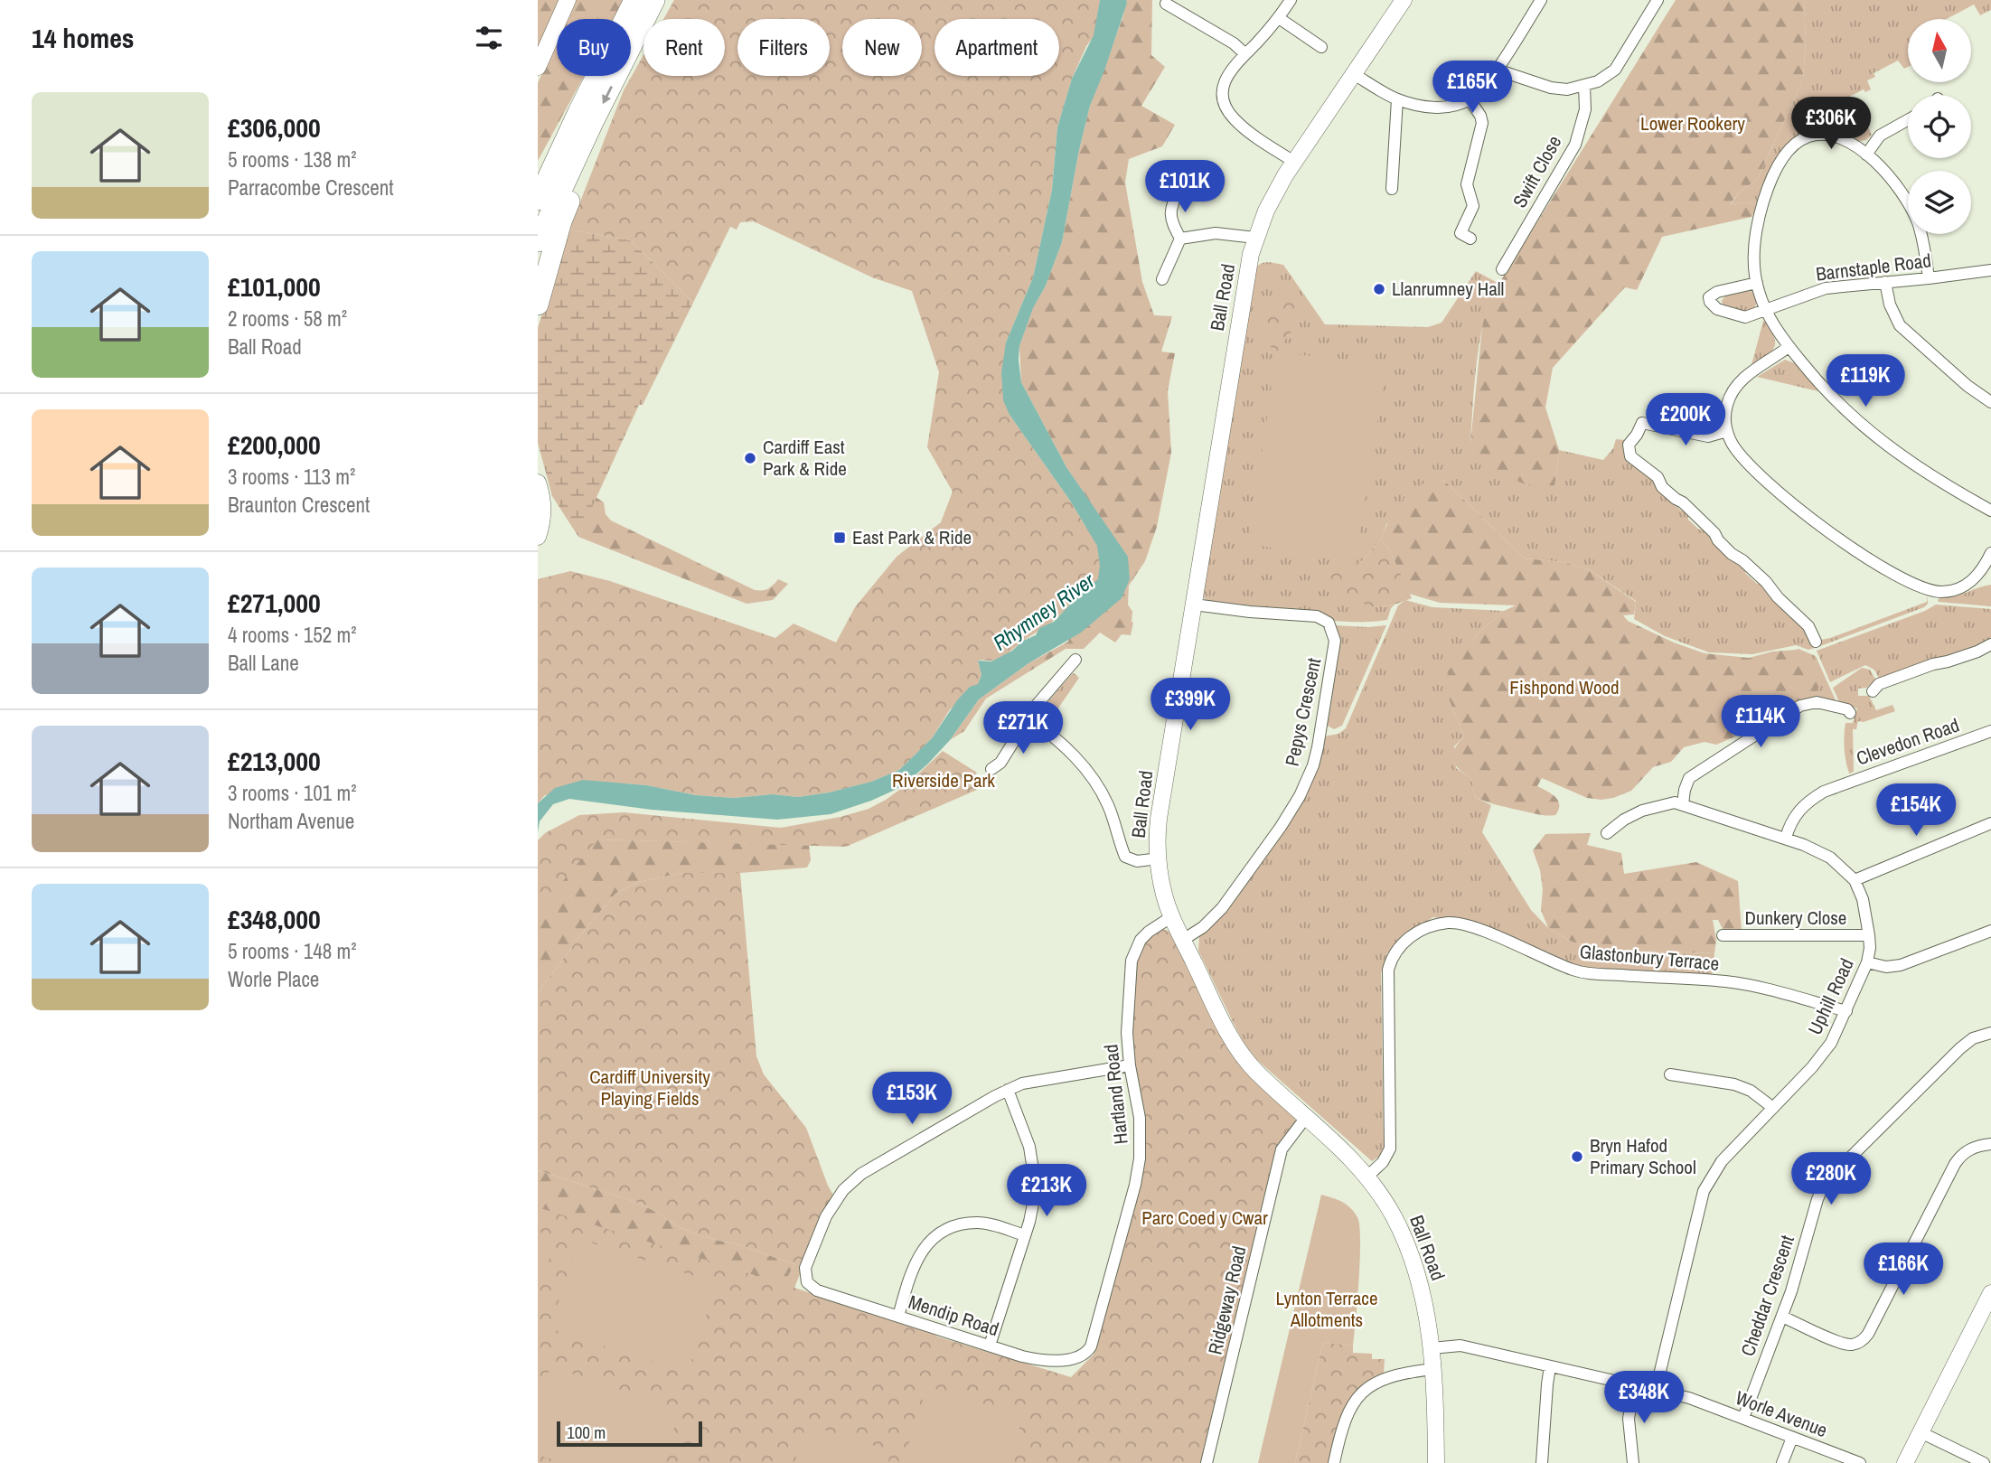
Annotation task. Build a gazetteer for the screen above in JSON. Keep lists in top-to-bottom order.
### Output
{
  "streets": {
    "street": [
      "Swift Close",
      "Barnstaple Road",
      "Ball Road",
      "Pepys Crescent",
      "Clevedon Road",
      "Dunkery Close",
      "Glastonbury Terrace",
      "Uphill Road",
      "Hartland Road",
      "Cheddar Crescent",
      "Ridgeway Road",
      "Mendip Road",
      "Worle Avenue"
    ]
  },
  "crossings": [
    ["Ball Road", "Pepys Crescent"],
    ["Ball Road", "Glastonbury Terrace"],
    ["Ball Road", "Hartland Road"],
    ["Ball Road", "Ridgeway Road"],
    ["Ball Road", "Worle Avenue"],
    ["Clevedon Road", "Uphill Road"],
    ["Dunkery Close", "Uphill Road"],
    ["Glastonbury Terrace", "Uphill Road"],
    ["Uphill Road", "Worle Avenue"],
    ["Hartland Road", "Mendip Road"],
    ["Cheddar Crescent", "Worle Avenue"]
  ],
  "water": ["Rhymney River"],
  "parks": [
    "Lower Rookery",
    "Fishpond Wood",
    "Riverside Park",
    "Cardiff University Playing Fields",
    "Parc Coed y Cwar",
    "Lynton Terrace Allotments"
  ],
  "places": {
    "other": ["Llanrumney Hall", "Cardiff East Park & Ride", "Bryn Hafod Primary School"],
    "transit": ["East Park & Ride"]
  },
  "scale_bar": "100 m",
  "north": "top",
  "page": {
    "heading": "14 homes",
    "chip": [
      "Buy",
      "Rent",
      "Filters",
      "New",
      "Apartment"
    ],
    "price": [
      "£165K",
      "£306K",
      "£101K",
      "£119K",
      "£200K",
      "£399K",
      "£114K",
      "£271K",
      "£154K",
      "£153K",
      "£280K",
      "£213K",
      "£166K",
      "£348K"
    ],
    "list": [
      {
        "name": "£306,000",
        "note": "5 rooms · 138 m² · Parracombe Crescent"
      },
      {
        "name": "£101,000",
        "note": "2 rooms · 58 m² · Ball Road"
      },
      {
        "name": "£200,000",
        "note": "3 rooms · 113 m² · Braunton Crescent"
      },
      {
        "name": "£271,000",
        "note": "4 rooms · 152 m² · Ball Lane"
      },
      {
        "name": "£213,000",
        "note": "3 rooms · 101 m² · Northam Avenue"
      },
      {
        "name": "£348,000",
        "note": "5 rooms · 148 m² · Worle Place"
      }
    ],
    "scale": "100 m"
  }
}
